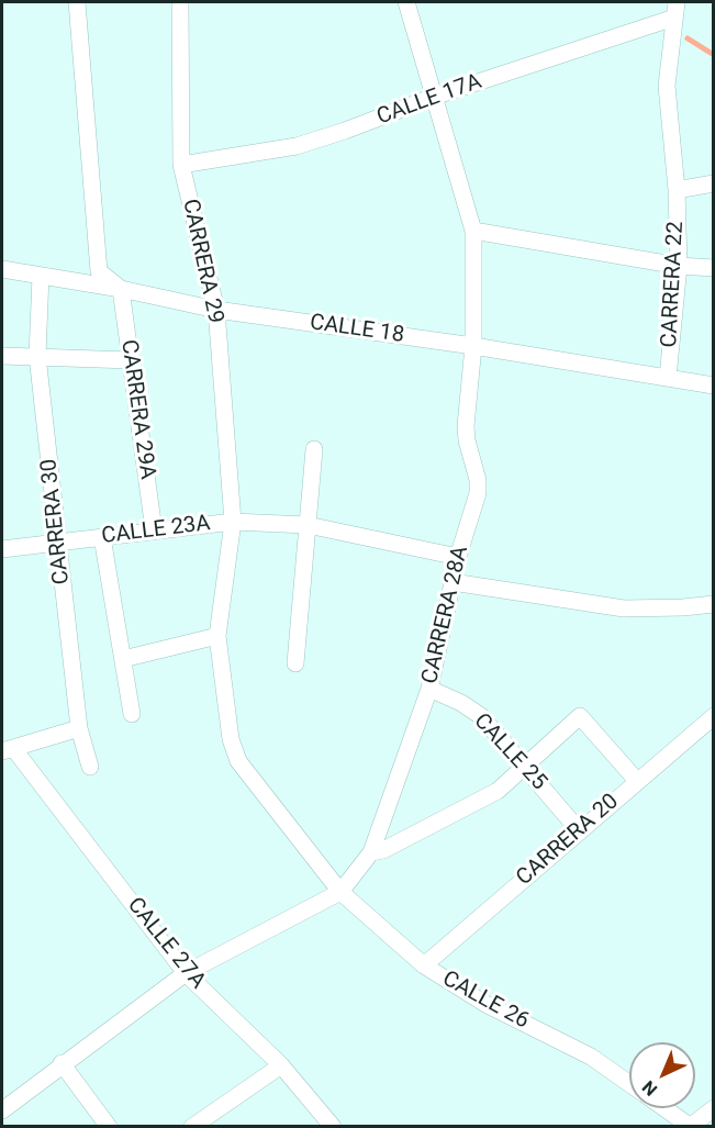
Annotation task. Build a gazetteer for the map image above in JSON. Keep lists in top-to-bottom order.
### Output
{
  "streets": {
    "street": [
      "CALLE 17A",
      "CARRERA 29",
      "CARRERA 22",
      "CALLE 18",
      "CARRERA 29A",
      "CARRERA 30",
      "CALLE 23A",
      "CARRERA 28A",
      "CALLE 25",
      "CARRERA 20",
      "CALLE 27A",
      "CALLE 26"
    ]
  },
  "crossings": [
    ["CALLE 17A", "CARRERA 29"],
    ["CALLE 17A", "CARRERA 22"],
    ["CALLE 17A", "CARRERA 28A"],
    ["CARRERA 29", "CALLE 18"],
    ["CARRERA 29", "CALLE 23A"],
    ["CARRERA 29", "CALLE 26"],
    ["CARRERA 22", "CALLE 18"],
    ["CALLE 18", "CARRERA 29A"],
    ["CALLE 18", "CARRERA 30"],
    ["CALLE 18", "CARRERA 28A"],
    ["CARRERA 29A", "CALLE 23A"],
    ["CARRERA 30", "CALLE 23A"],
    ["CALLE 23A", "CARRERA 28A"],
    ["CARRERA 28A", "CALLE 25"],
    ["CARRERA 28A", "CALLE 27A"],
    ["CARRERA 28A", "CALLE 26"],
    ["CALLE 25", "CARRERA 20"],
    ["CARRERA 20", "CALLE 26"]
  ],
  "north": "bottom left"
}
